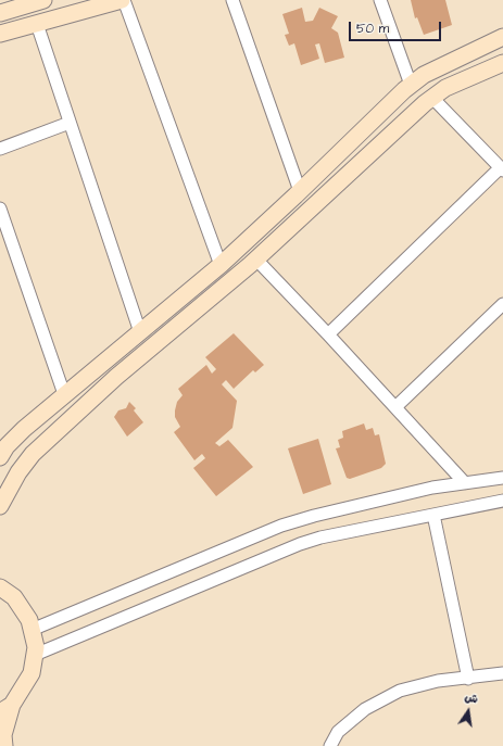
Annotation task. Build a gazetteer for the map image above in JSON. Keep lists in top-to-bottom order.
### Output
{
  "scale_bar": "50 m",
  "north": "top"
}
